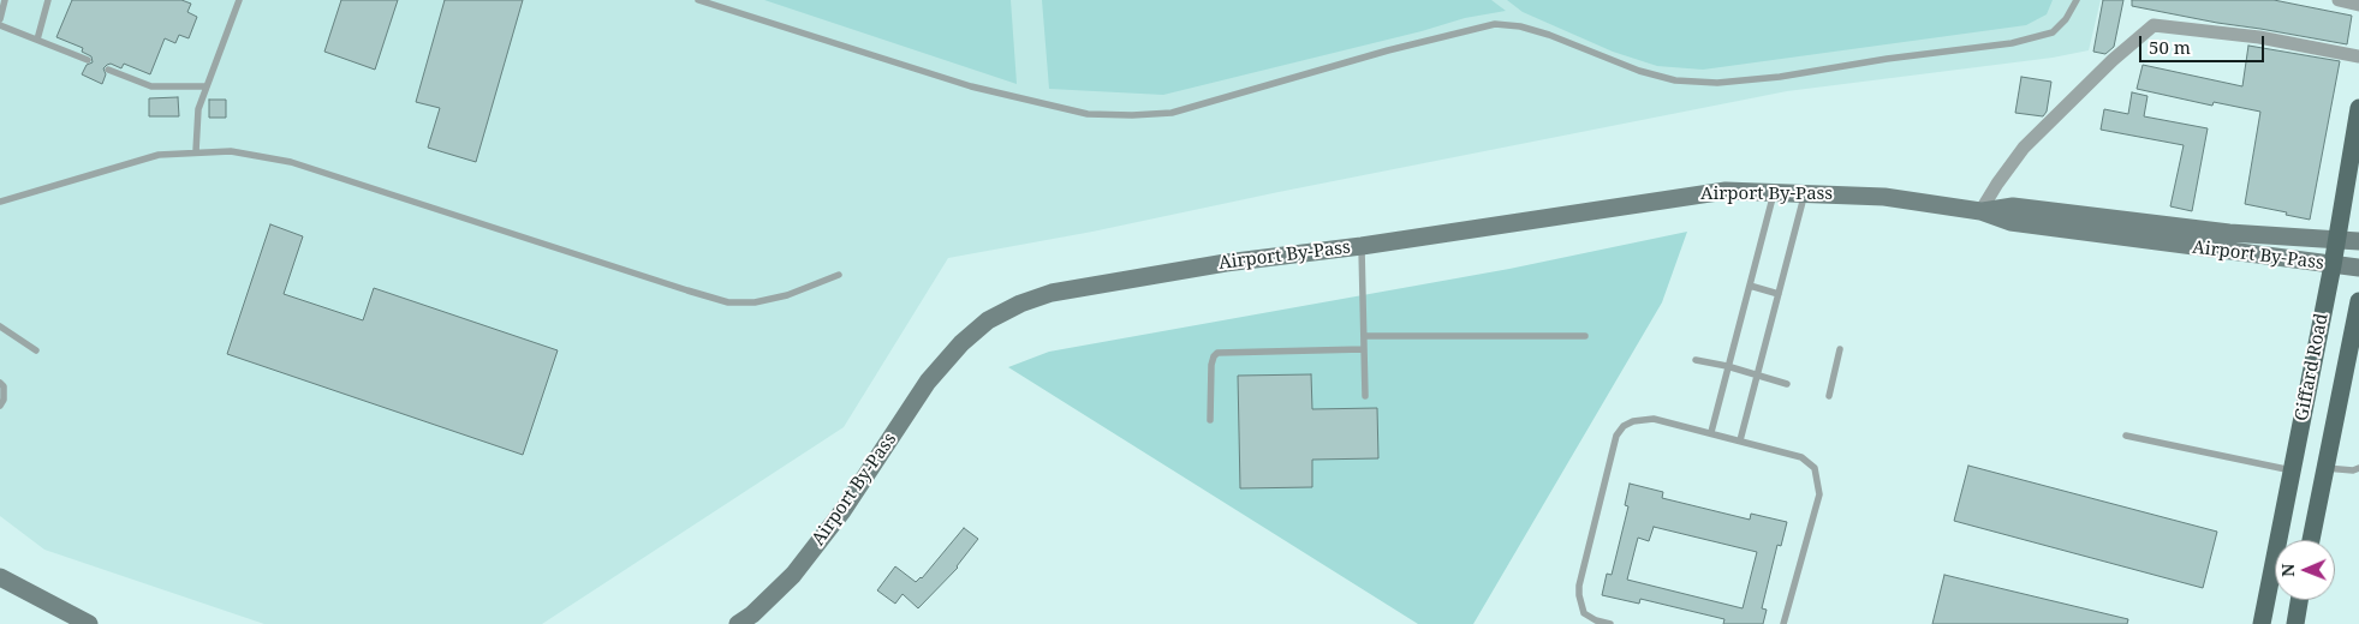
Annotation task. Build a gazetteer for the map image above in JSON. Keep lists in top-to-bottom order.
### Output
{
  "streets": {
    "main road": ["Airport By-Pass", "Giffard Road"]
  },
  "crossings": [
    ["Airport By-Pass", "Giffard Road"]
  ],
  "scale_bar": "50 m",
  "north": "left"
}
